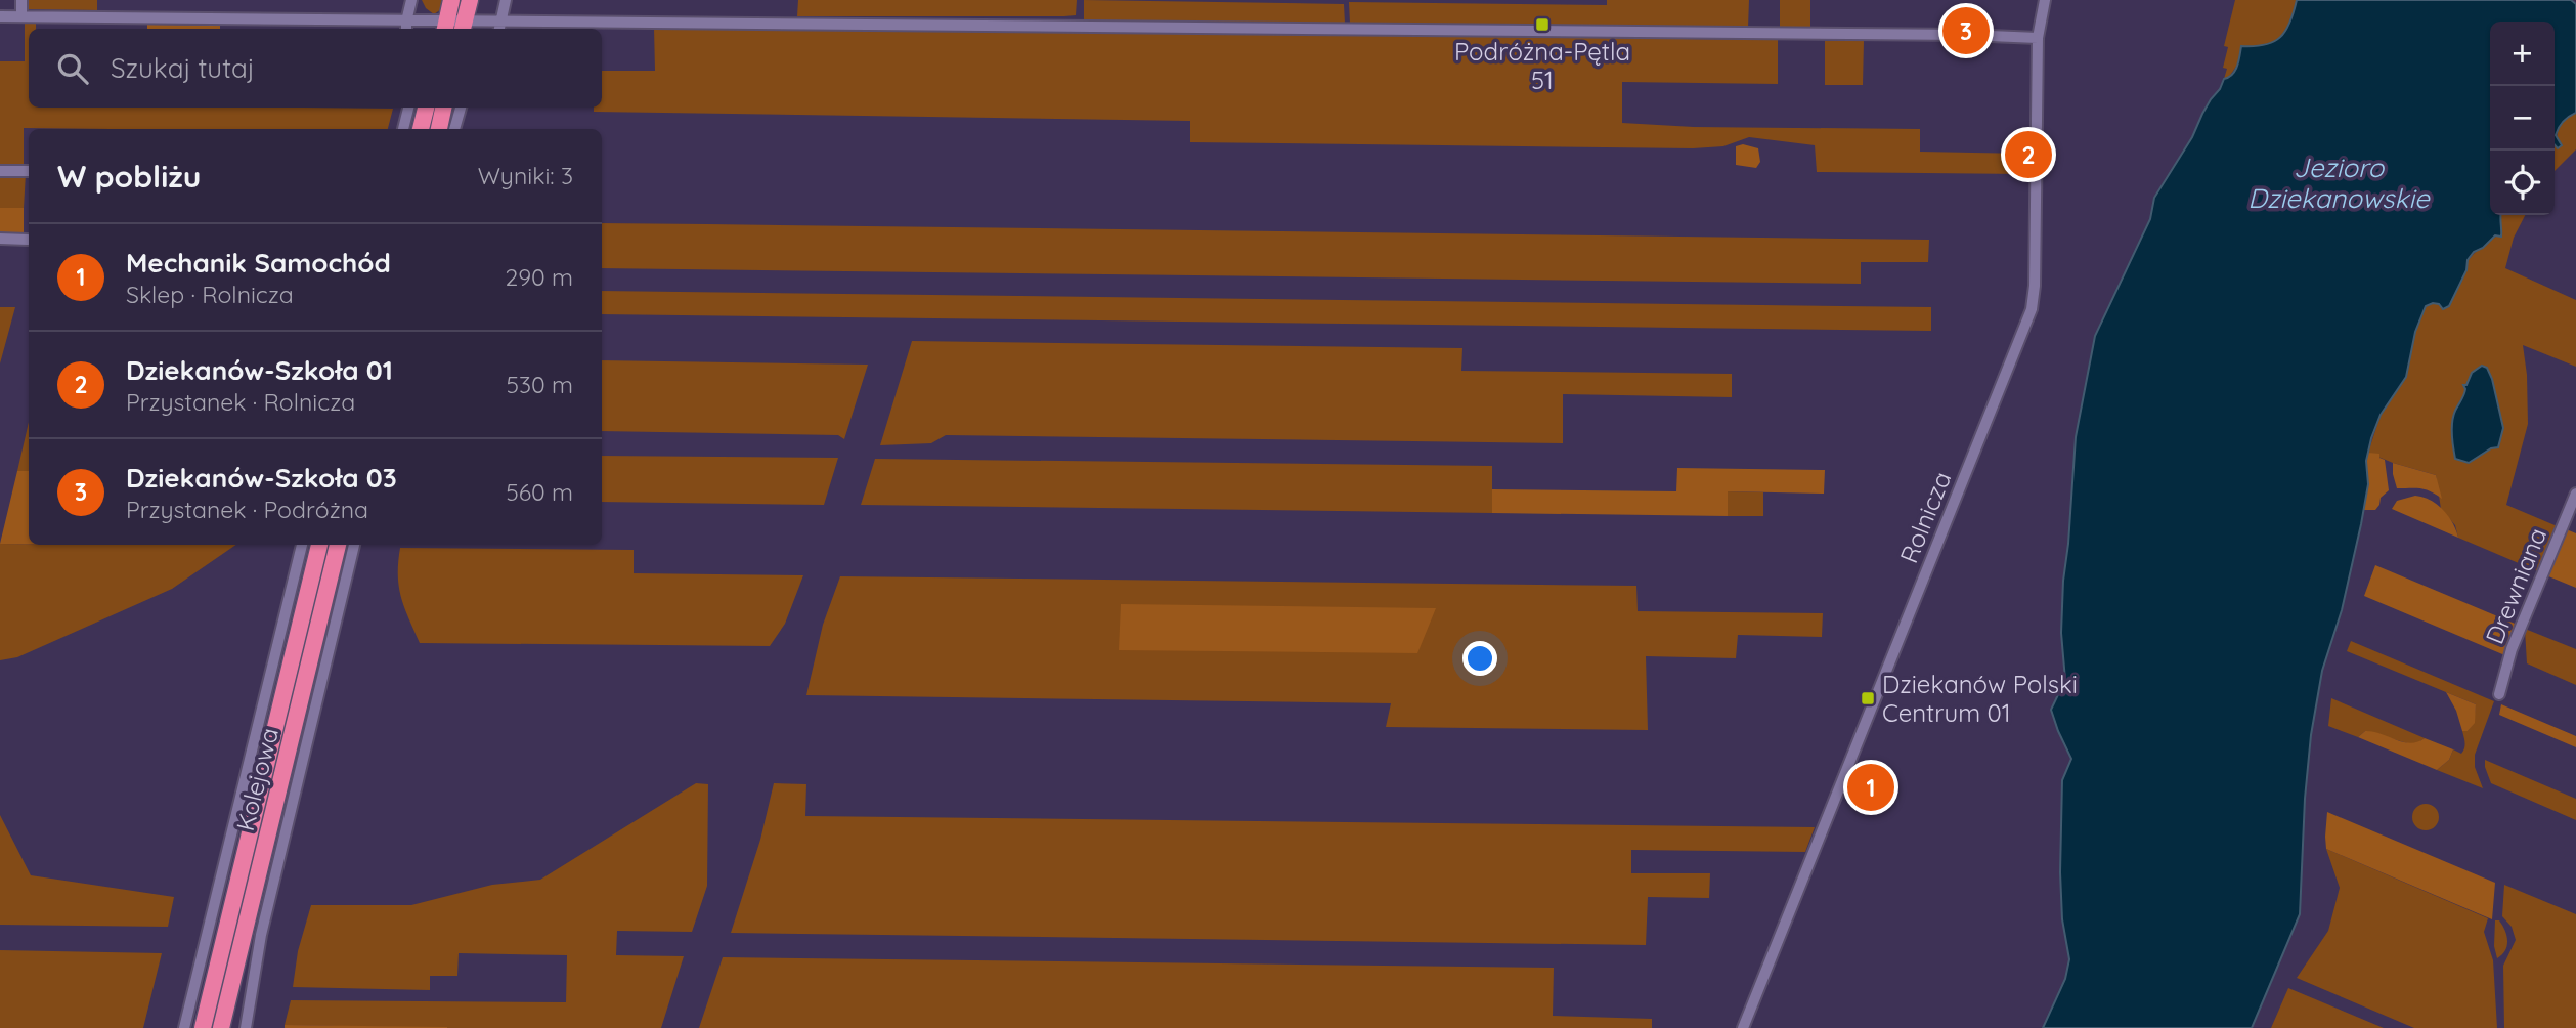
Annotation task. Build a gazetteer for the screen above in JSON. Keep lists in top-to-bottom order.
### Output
{
  "streets": {
    "highway": ["Kolejowa"],
    "street": ["Rolnicza", "Drewniana"]
  },
  "water": ["Jezioro Dziekanowskie"],
  "places": {
    "transit": ["Podróżna-Pętla 51", "Dziekanów Polski Centrum 01"]
  },
  "page": {
    "pins": ["3", "2", "1"],
    "map_buttons": ["+", "−"],
    "search": "Szukaj tutaj",
    "heading": ["W pobliżu", "Wyniki: 3"],
    "list": [
      {
        "mark": "1",
        "name": "Mechanik Samochód",
        "note": "Sklep · Rolnicza",
        "value": "290 m"
      },
      {
        "mark": "2",
        "name": "Dziekanów-Szkoła 01",
        "note": "Przystanek · Rolnicza",
        "value": "530 m"
      },
      {
        "mark": "3",
        "name": "Dziekanów-Szkoła 03",
        "note": "Przystanek · Podróżna",
        "value": "560 m"
      }
    ]
  }
}
